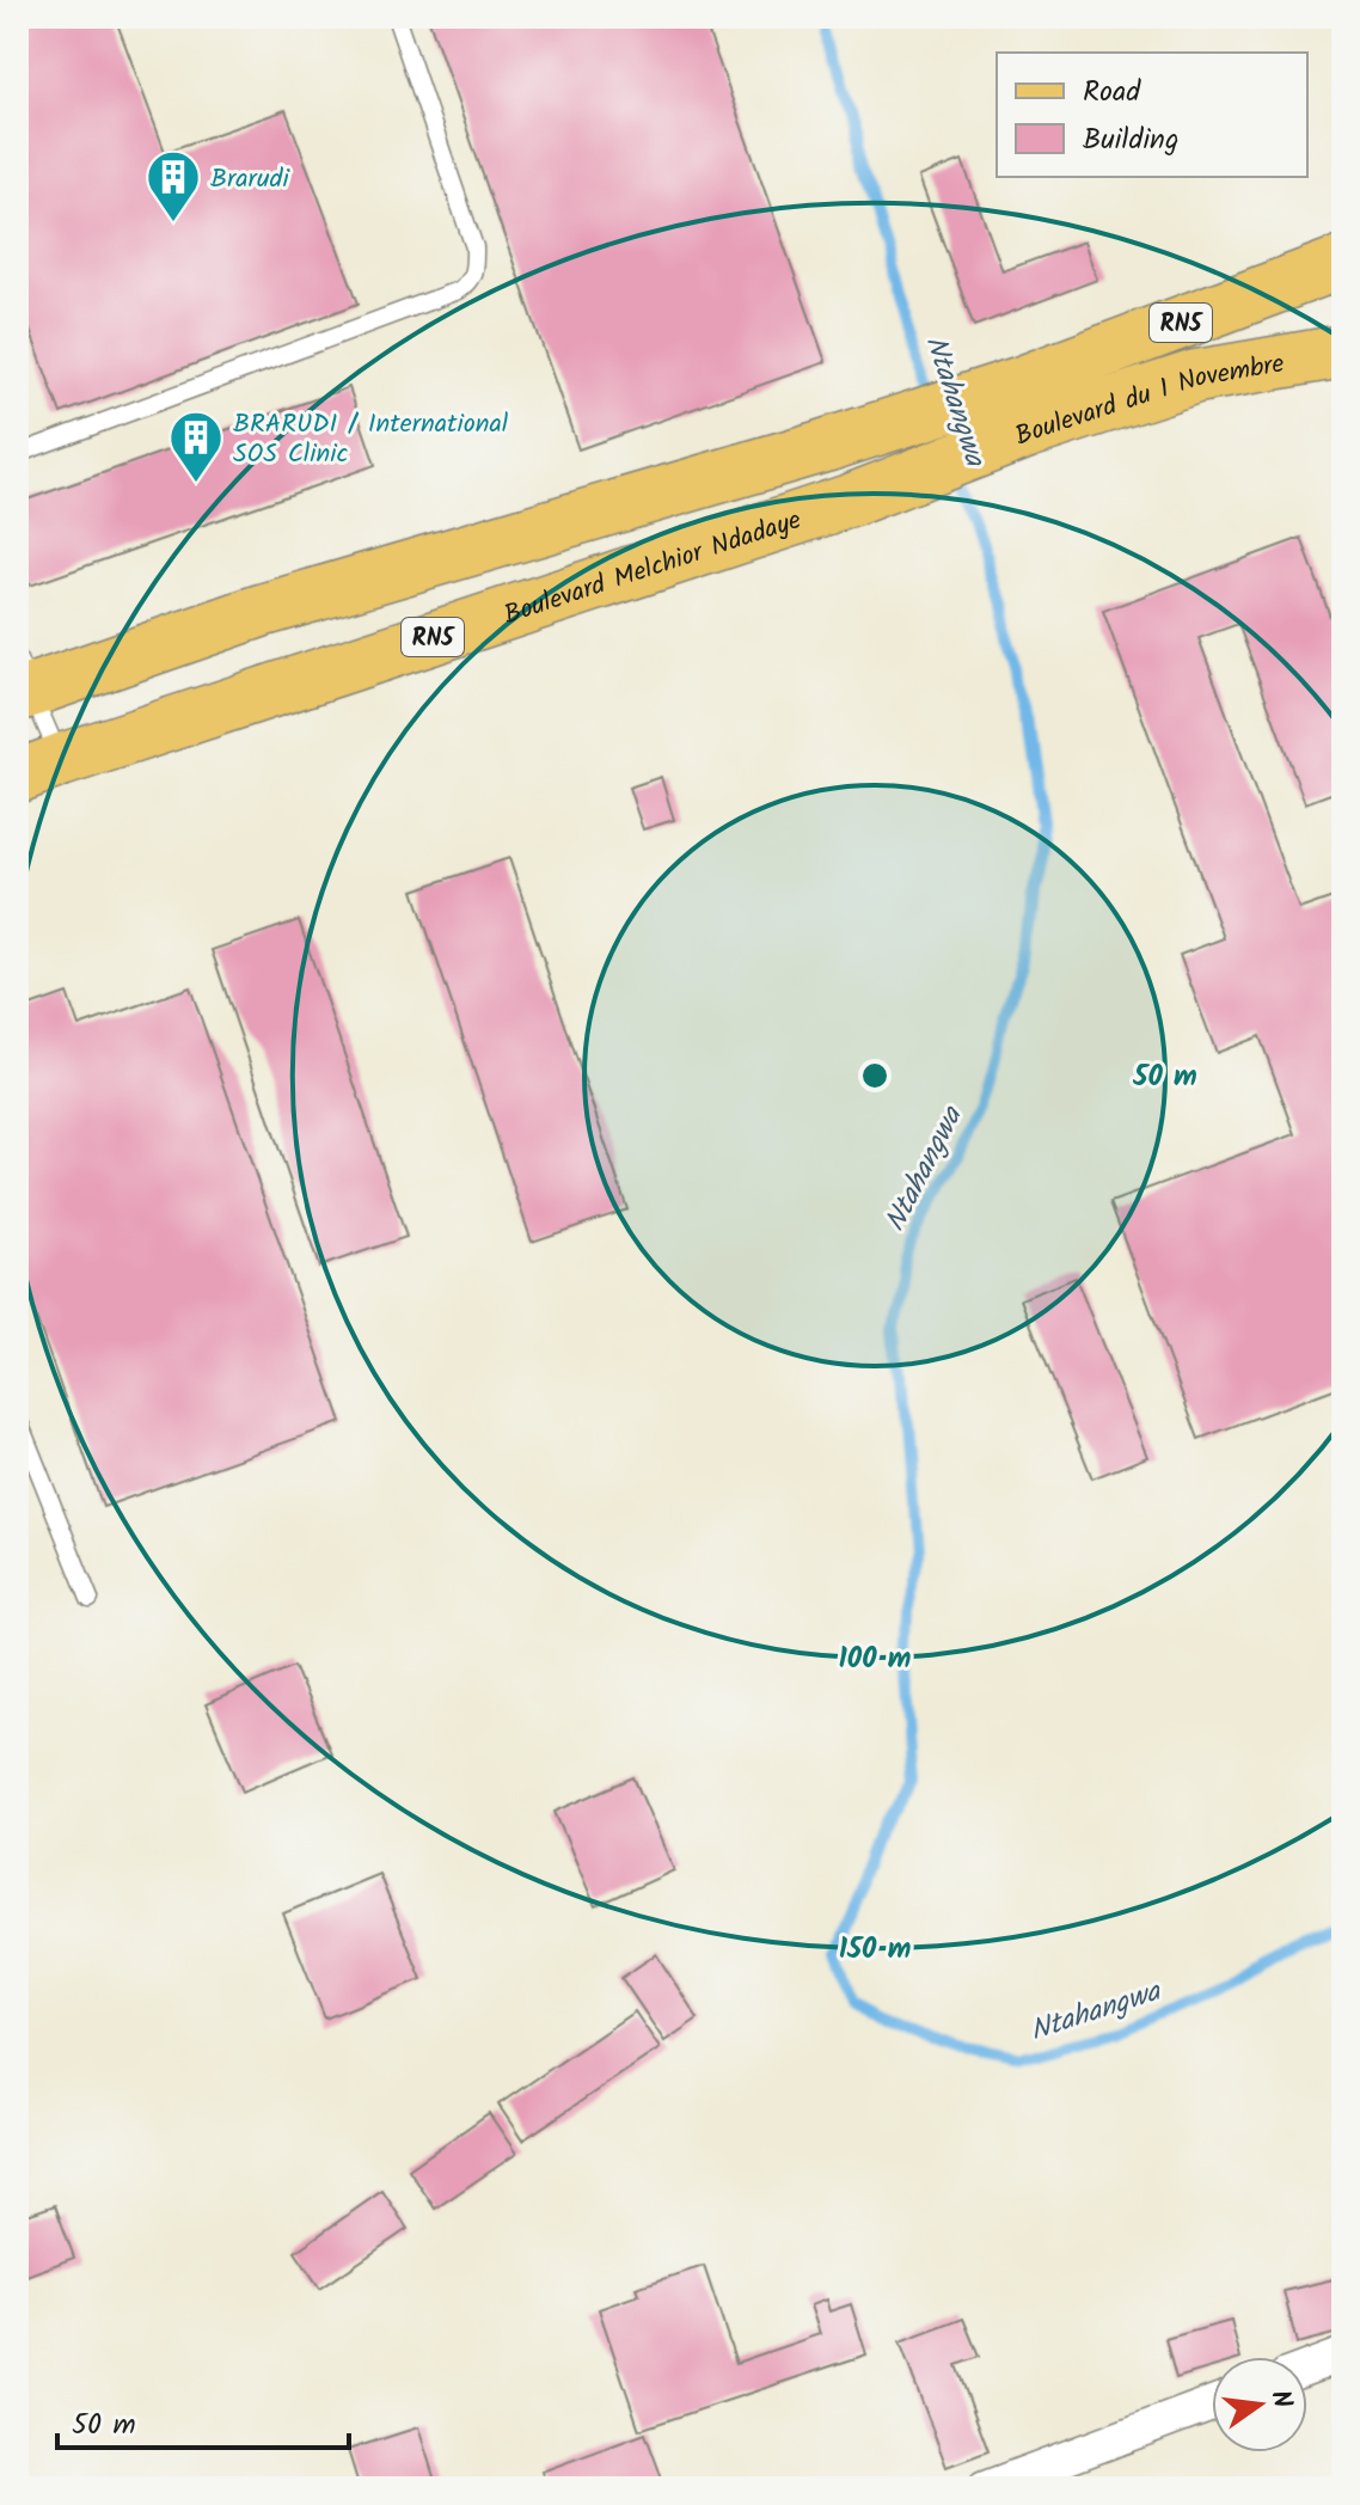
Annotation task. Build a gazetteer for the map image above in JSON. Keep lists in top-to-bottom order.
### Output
{
  "streets": {
    "main road": ["RN5", "Boulevard du 1 Novembre", "Boulevard Melchior Ndadaye"]
  },
  "crossings": [
    ["Boulevard du 1 Novembre", "Boulevard Melchior Ndadaye"]
  ],
  "water": ["Ntahangwa"],
  "places": {
    "building": ["Brarudi", "BRARUDI / International SOS Clinic"]
  },
  "legend": ["Road", "Building"],
  "scale_bar": "50 m",
  "north": "right",
  "rings": ["50 m", "100 m", "150 m"]
}
